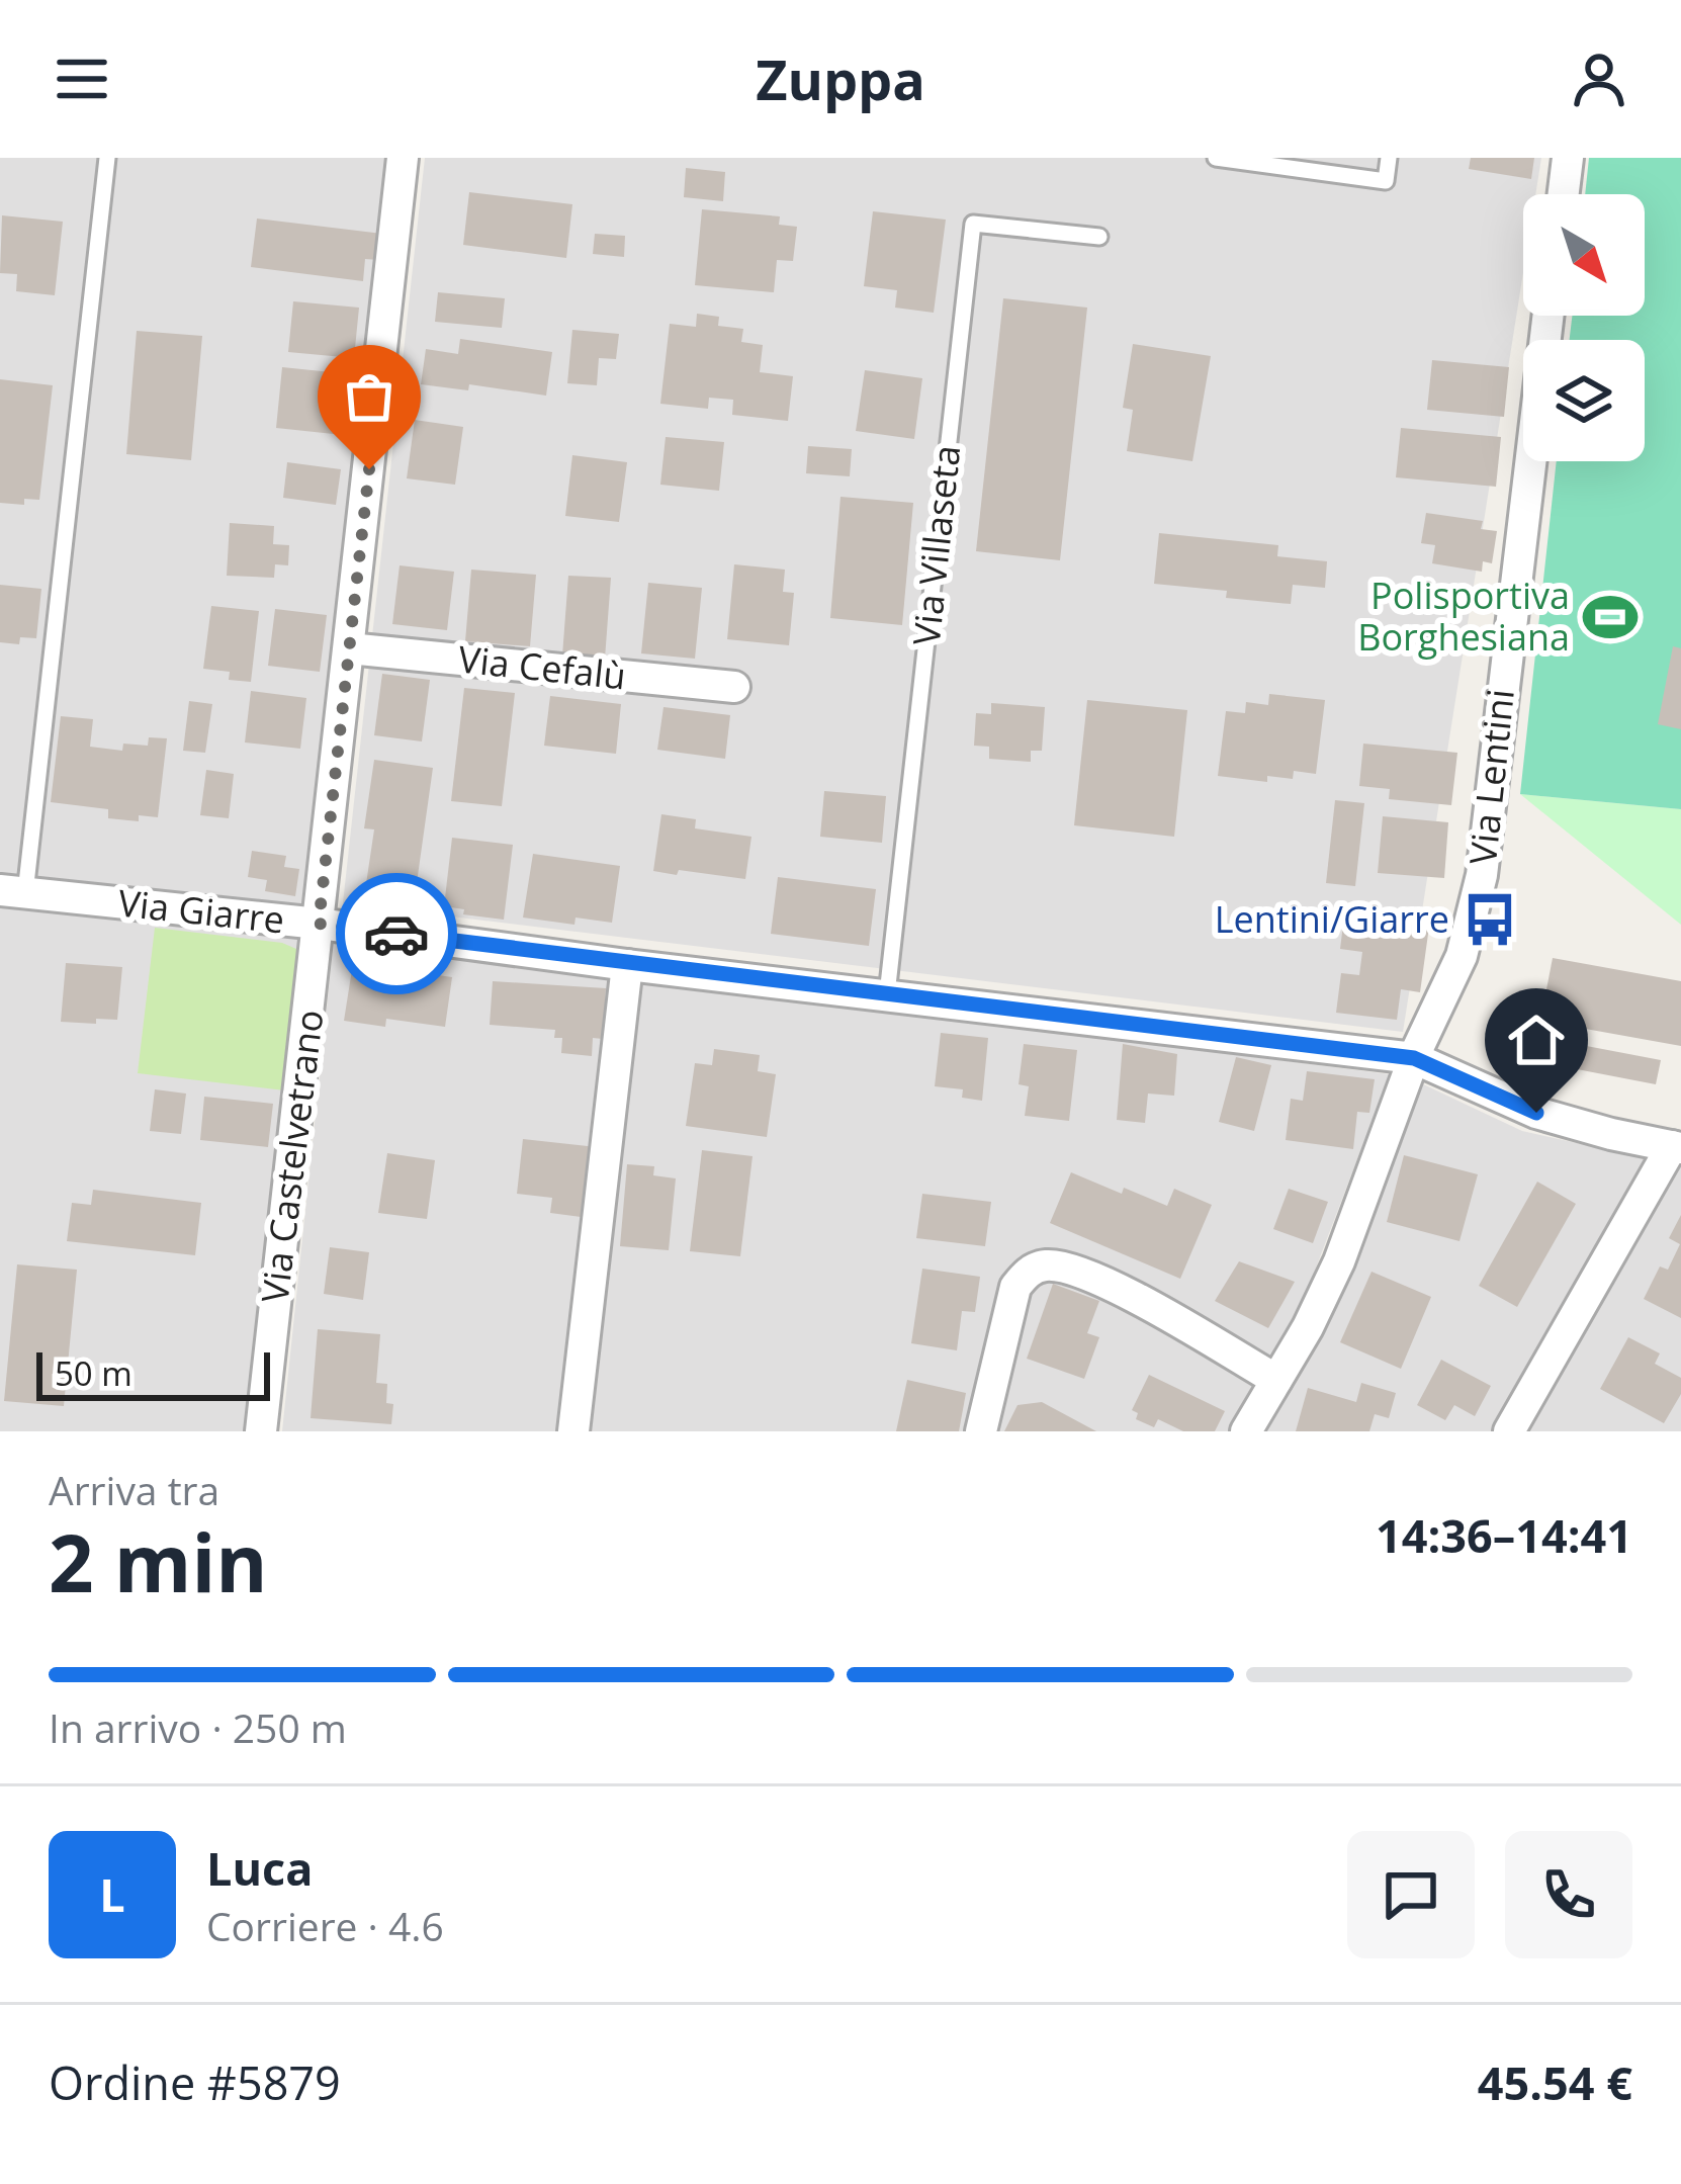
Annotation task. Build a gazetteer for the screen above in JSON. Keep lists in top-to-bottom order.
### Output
{
  "streets": {
    "street": [
      "Via Cefalù",
      "Via Lentini",
      "Via Giarre",
      "Via Castelvetrano"
    ],
    "lane": ["Via Villaseta"]
  },
  "crossings": [
    ["Via Villaseta", "Via Giarre"],
    ["Via Cefalù", "Via Castelvetrano"],
    ["Via Lentini", "Via Giarre"],
    ["Via Giarre", "Via Castelvetrano"]
  ],
  "places": {
    "sports": ["Polisportiva Borghesiana"],
    "bus stop": ["Lentini/Giarre"]
  },
  "scale_bar": "50 m",
  "north": "bottom right",
  "page": {
    "header": "Zuppa",
    "scale": "50 m",
    "heading": ["2 min", "Arriva tra", "14:36–14:41"],
    "panel": [
      "Luca",
      "Corriere · 4.6",
      "Ordine #5879",
      "45.54 €"
    ],
    "bar": "In arrivo · 250 m",
    "round": "L"
  }
}
